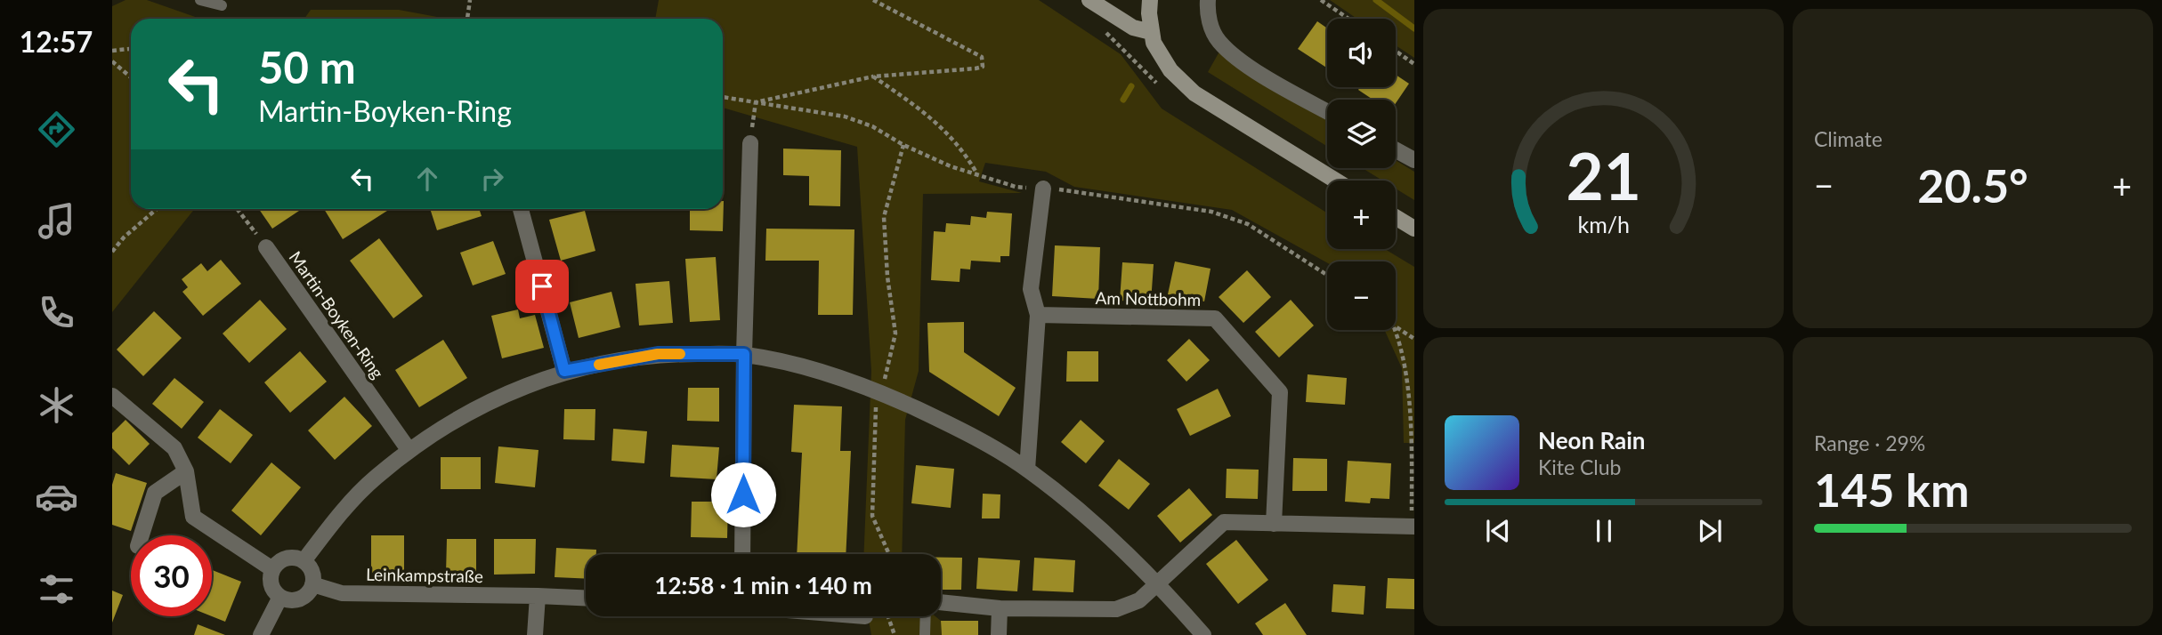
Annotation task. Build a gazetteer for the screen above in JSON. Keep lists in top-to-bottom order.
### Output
{
  "streets": {
    "street": ["Am Nottbohm", "Martin-Boyken-Ring", "Leinkampstraße"]
  },
  "page": {
    "tabs": "12:57",
    "tile": [
      "Climate",
      ["Range · 29%", "145 km"]
    ],
    "map_buttons": ["+", "−"],
    "turn": ["50 m", "Martin-Boyken-Ring"],
    "heat": ["−", "20.5°", "+"],
    "song": ["Neon Rain", "Kite Club"],
    "limit": "30",
    "trip": "12:58 · 1 min · 140 m",
    "gauge": ["21", "km/h"]
  }
}
